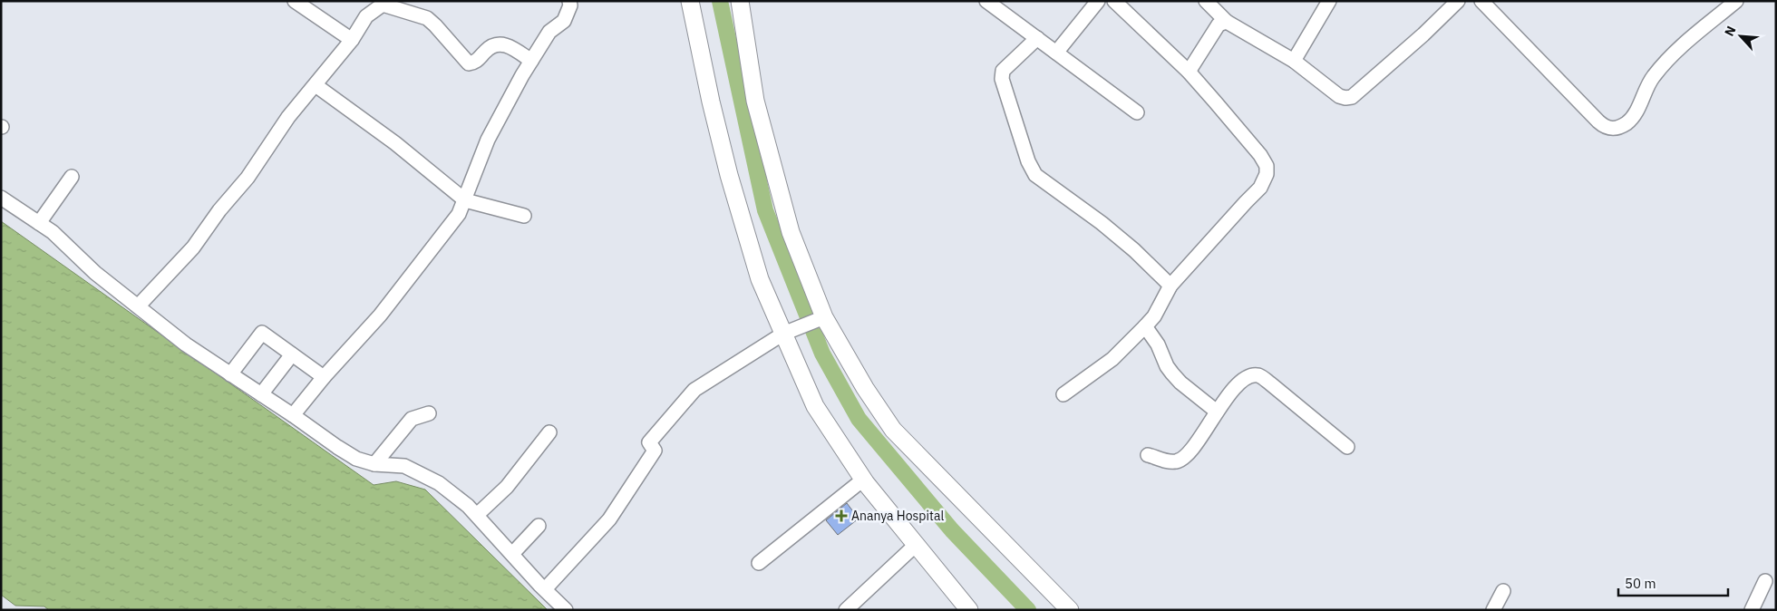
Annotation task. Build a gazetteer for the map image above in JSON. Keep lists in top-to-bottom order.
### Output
{
  "places": {
    "health": ["Ananya Hospital"]
  },
  "scale_bar": "50 m",
  "north": "top left"
}
